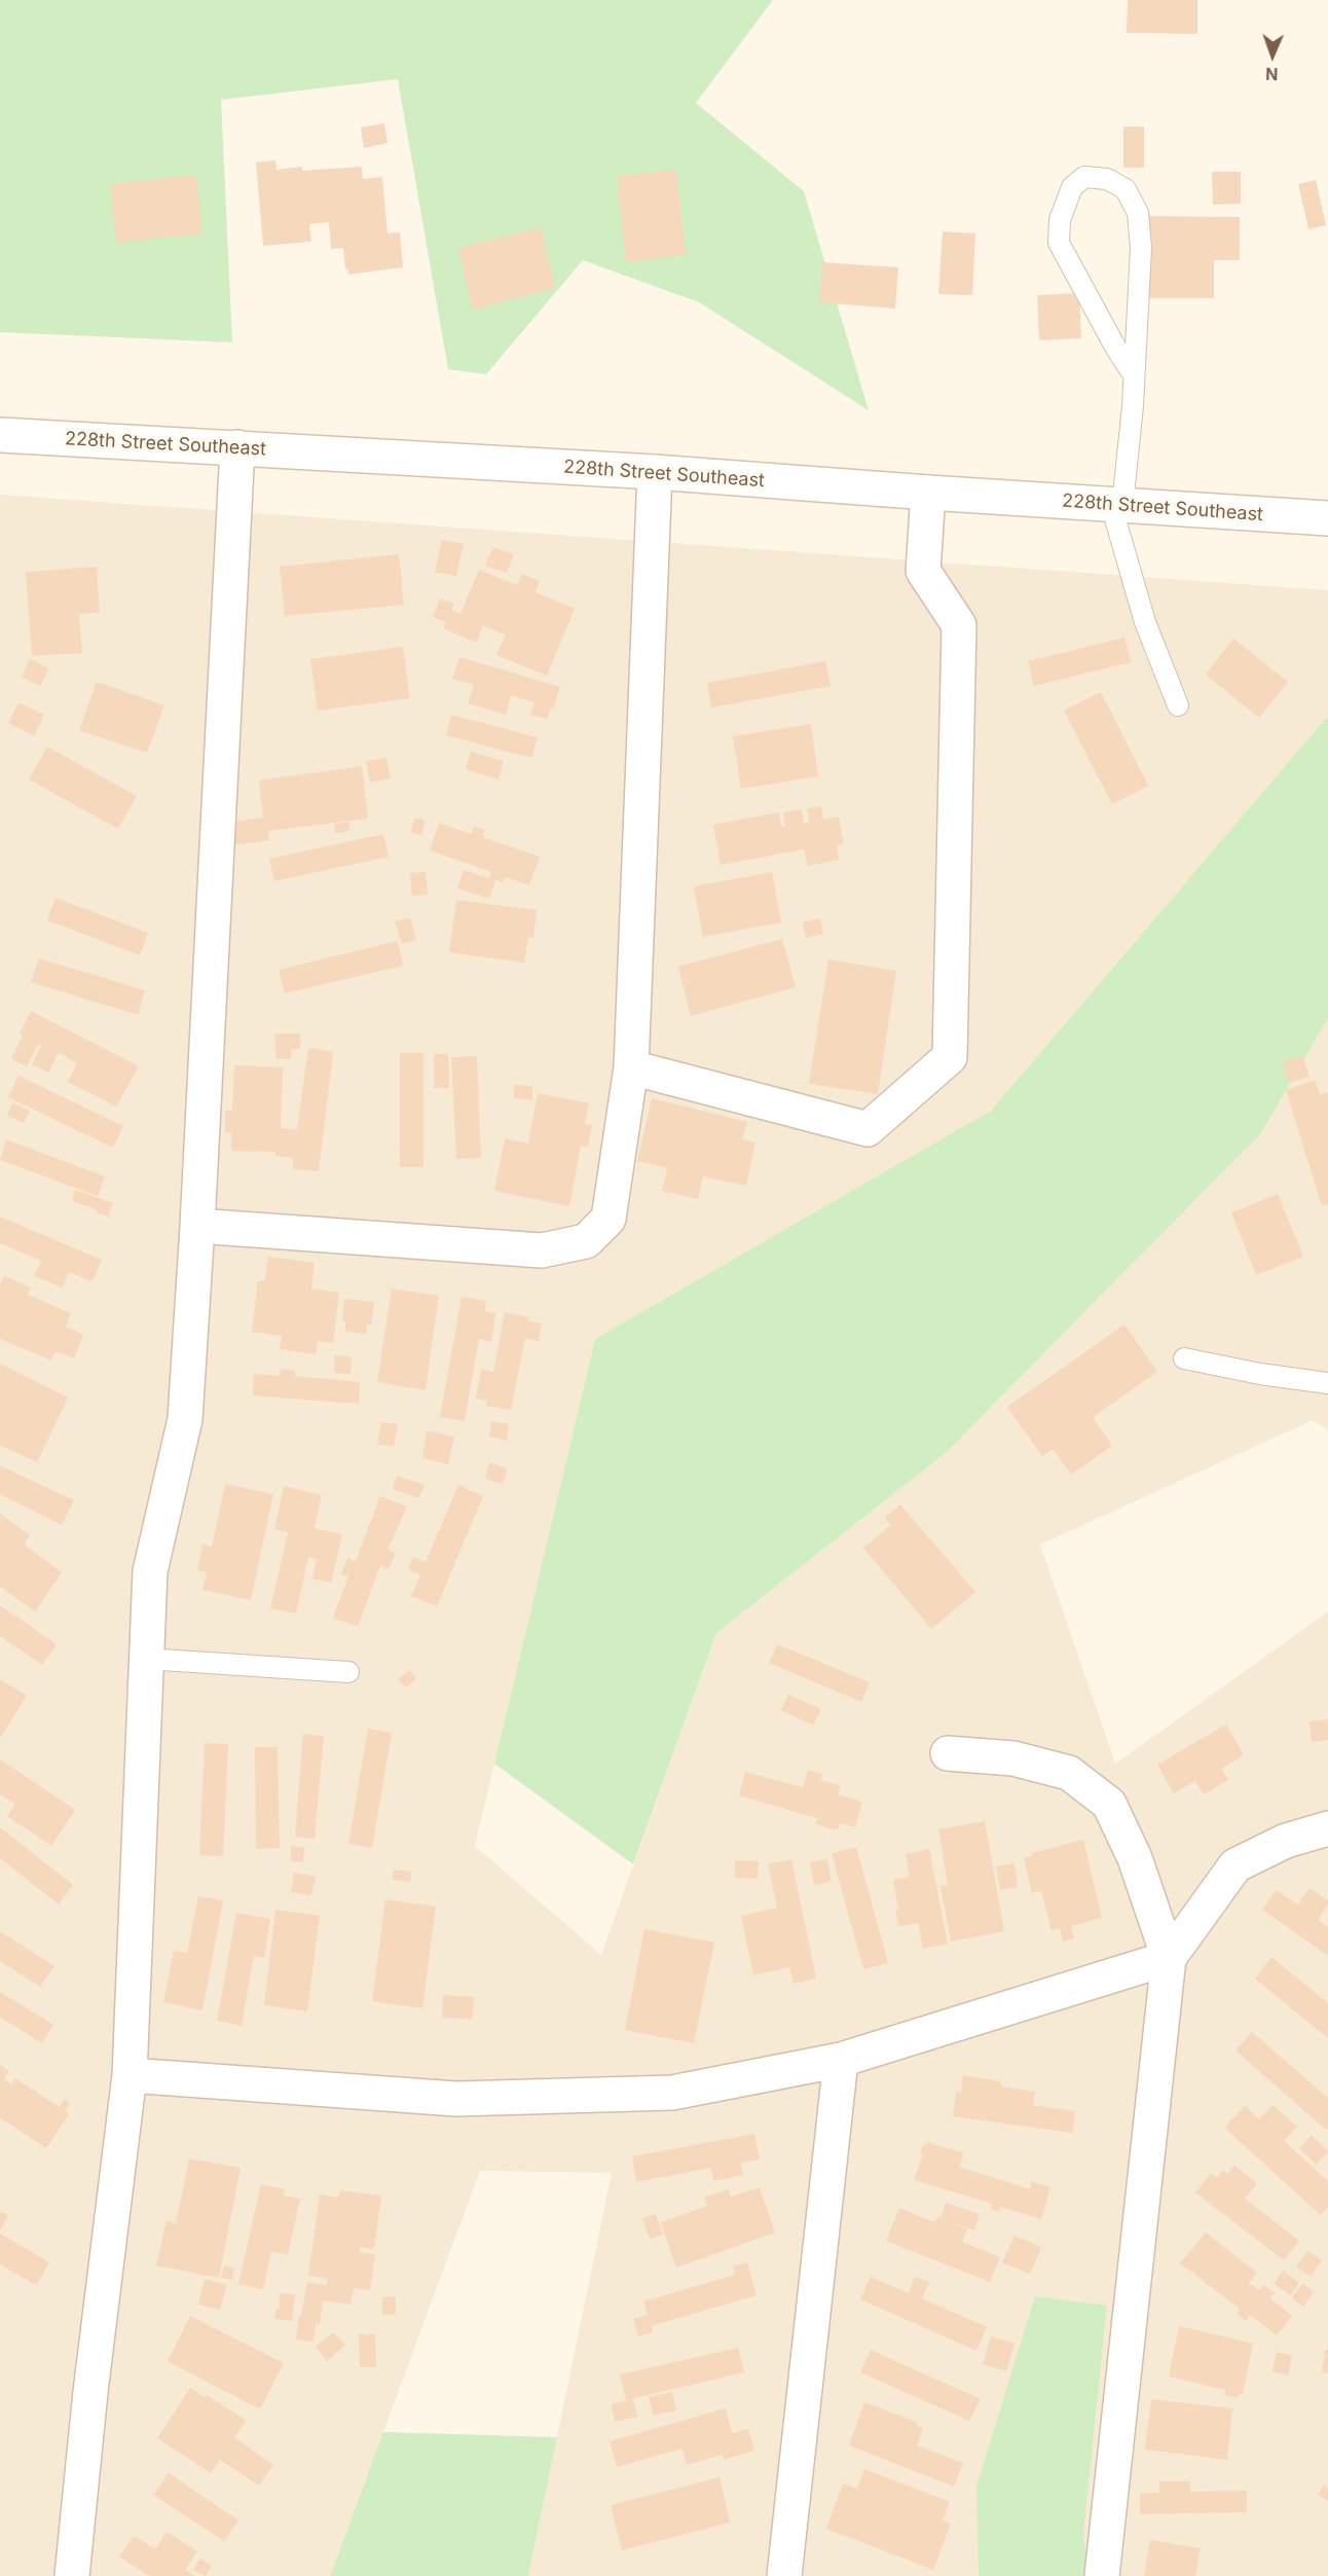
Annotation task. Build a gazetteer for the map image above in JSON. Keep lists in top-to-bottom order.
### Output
{
  "streets": {
    "street": ["228th Street Southeast"]
  },
  "north": "bottom"
}
